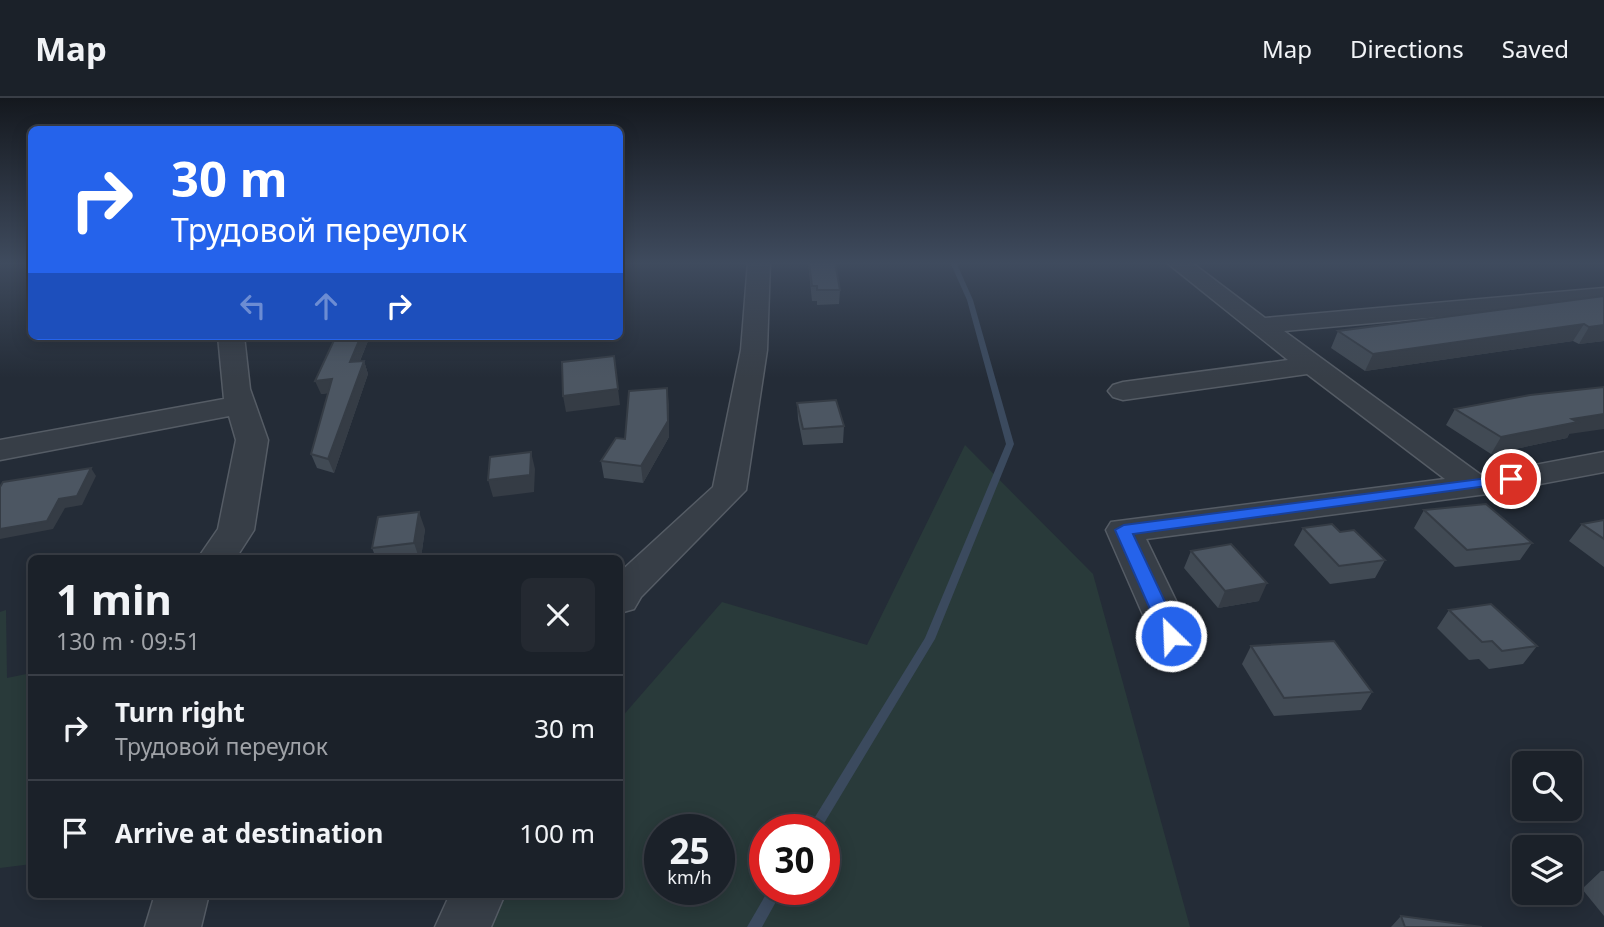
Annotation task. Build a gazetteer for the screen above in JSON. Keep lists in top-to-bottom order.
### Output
{
  "page": {
    "header": "Map",
    "nav": ["Map", "Directions", "Saved"],
    "turn": ["30 m", "Трудовой переулок"],
    "heading": ["1 min", "130 m · 09:51"],
    "list": [
      {
        "name": "Turn right",
        "note": "Трудовой переулок",
        "value": "30 m"
      },
      {
        "name": "Arrive at destination",
        "value": "100 m"
      }
    ],
    "speed": "25 km/h",
    "limit": "30"
  }
}
